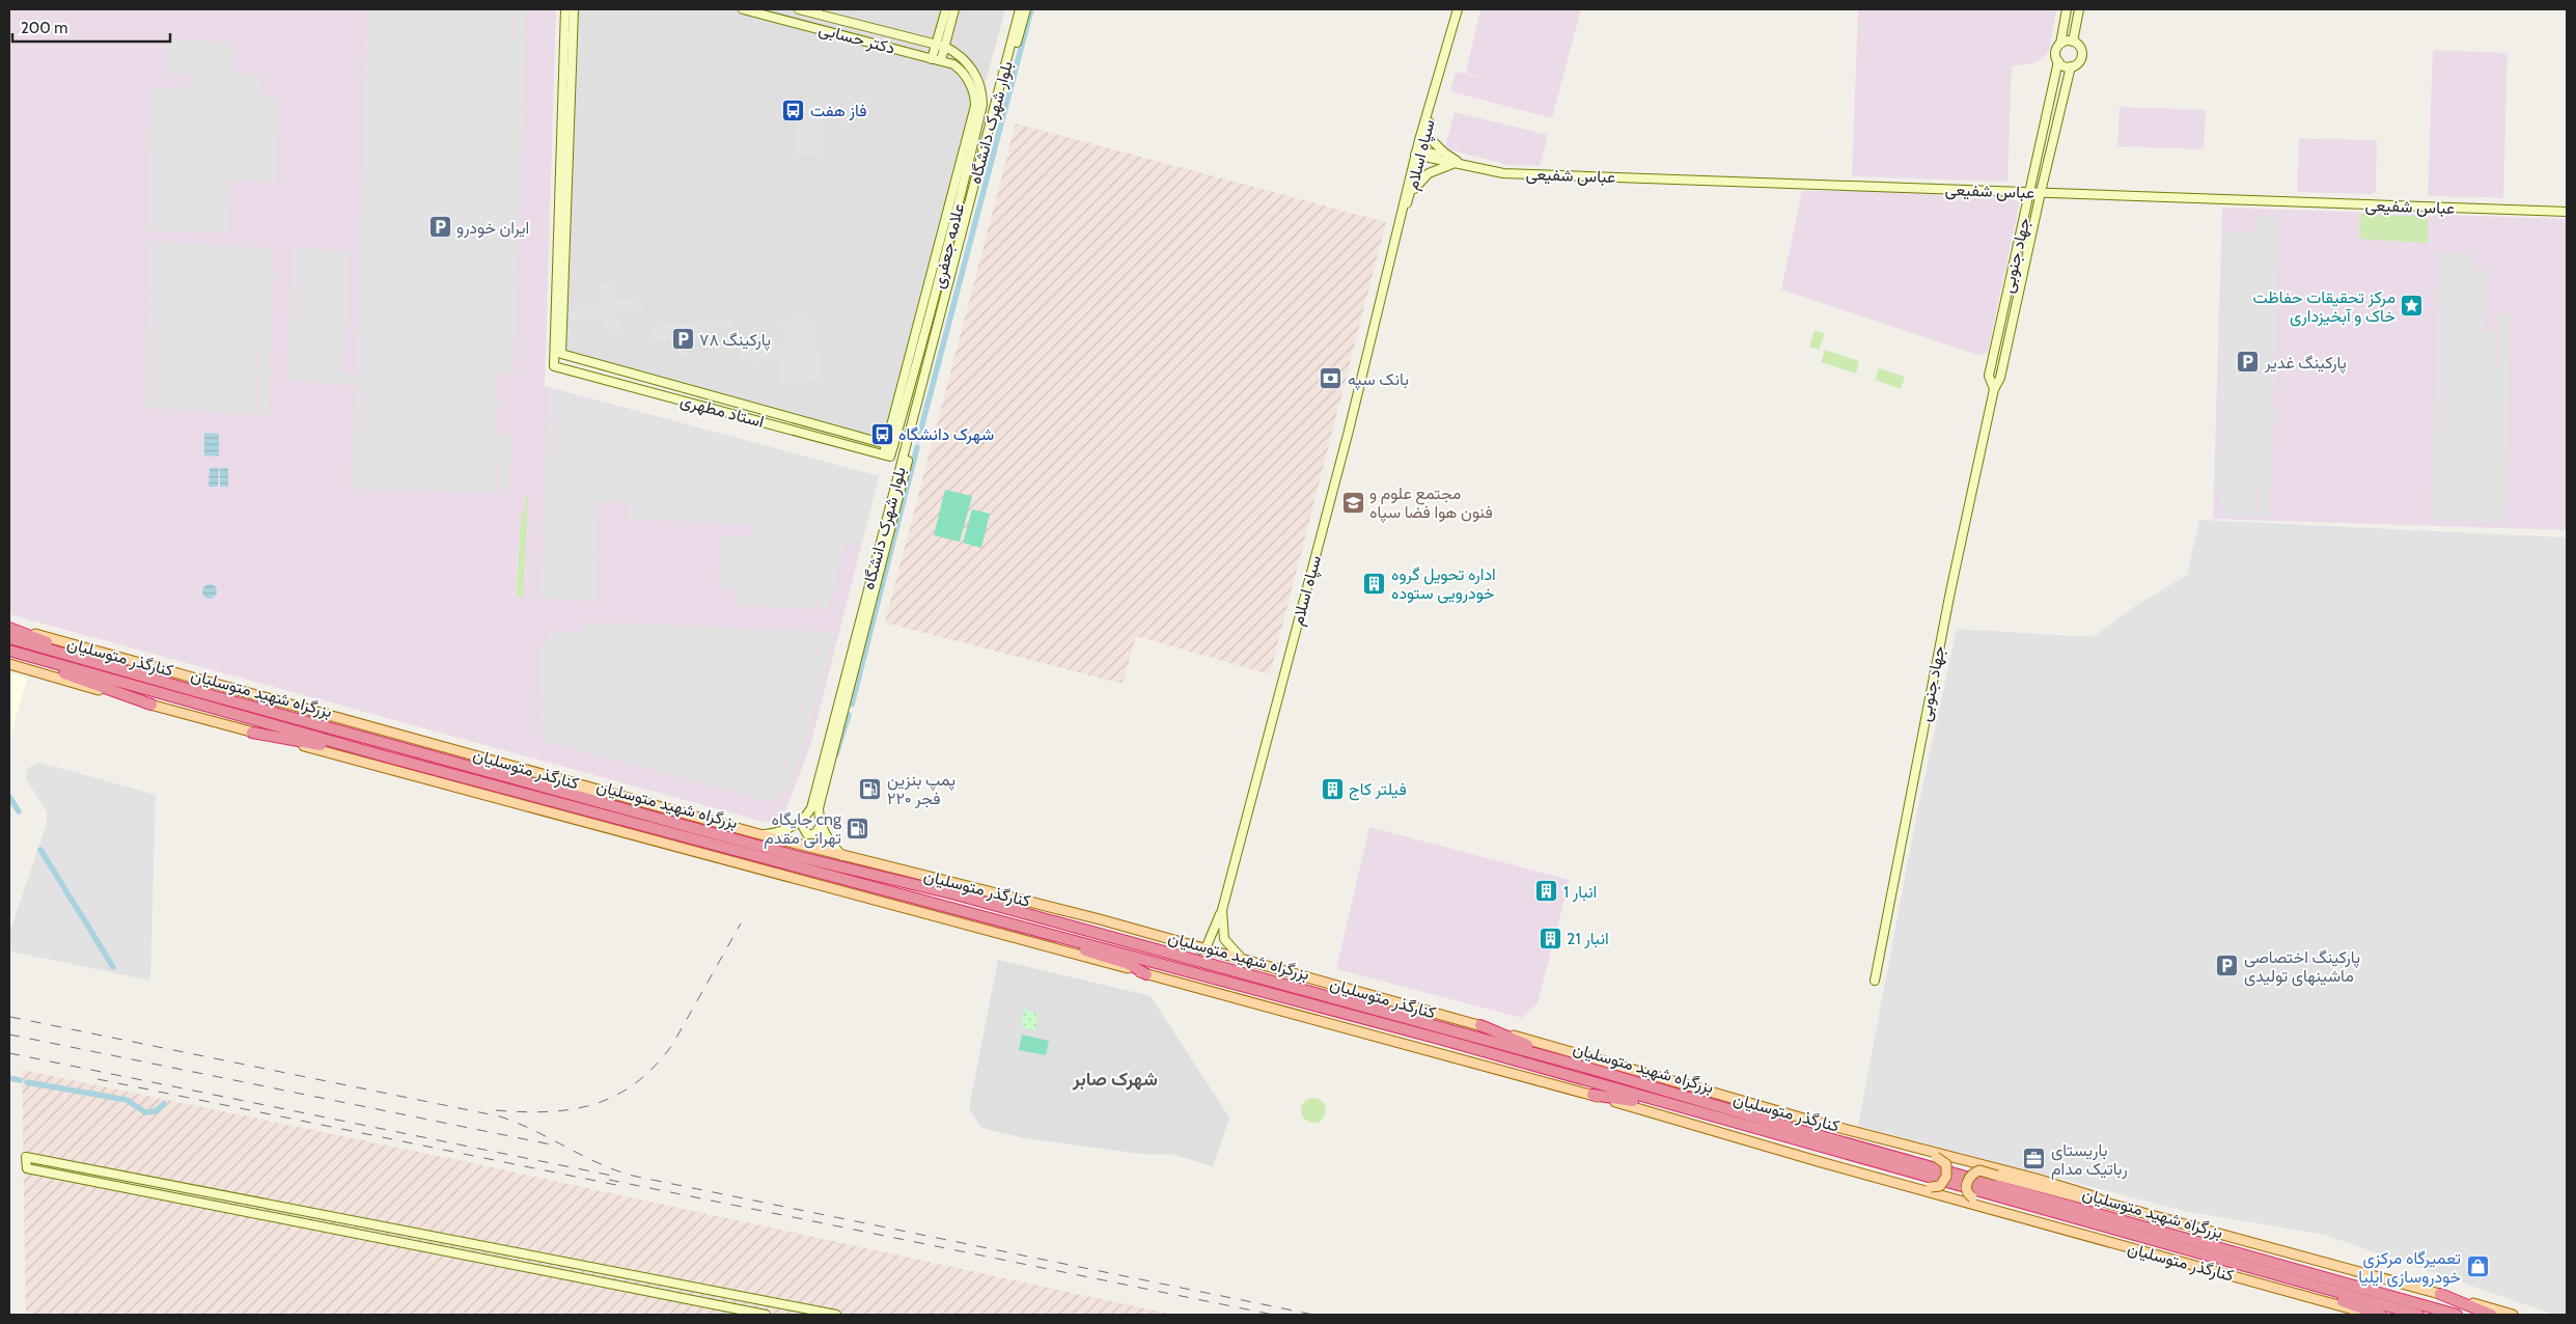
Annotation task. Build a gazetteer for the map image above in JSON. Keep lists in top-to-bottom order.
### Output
{
  "streets": {
    "highway": ["بزرگراه شهید متوسلیان"],
    "main road": ["کنارگذر متوسلیان"],
    "street": [
      "دکتر حسابی",
      "بلوار شهرک دانشگاه",
      "سپاه اسلام",
      "عباس شفیعی",
      "علامه جعفری",
      "جهاد جنوبی",
      "استاد مطهری"
    ]
  },
  "crossings": [
    ["دکتر حسابی", "علامه جعفری"],
    ["سپاه اسلام", "عباس شفیعی"],
    ["سپاه اسلام", "کنارگذر متوسلیان"],
    ["عباس شفیعی", "جهاد جنوبی"],
    ["علامه جعفری", "استاد مطهری"]
  ],
  "districts": ["شهرک صابر"],
  "places": {
    "bus stop": ["فاز هفت", "شهرک دانشگاه"],
    "parking": [
      "ایران خودرو",
      "پارکینگ ۷۸",
      "پارکینگ غدیر",
      "پارکینگ اختصاصی ماشینهای تولیدی"
    ],
    "place": ["مرکز تحقیقات حفاظت خاک و آبخیزداری"],
    "bank": ["بانک سپه"],
    "school or university": ["مجتمع علوم و فنون هوا فضا سپاه"],
    "building": [
      "اداره تحویل گروه خودرویی ستوده",
      "فیلتر کاج",
      "انبار 1",
      "انبار 21"
    ],
    "fuel station": ["پمپ بنزین ۲۲۰ فجر", "جایگاه cng تهرانی مقدم"],
    "office": ["باریستای رباتیک مدام"],
    "shop": ["تعمیرگاه مرکزی خودروسازی ایلیا"]
  },
  "scale_bar": "200 m"
}
